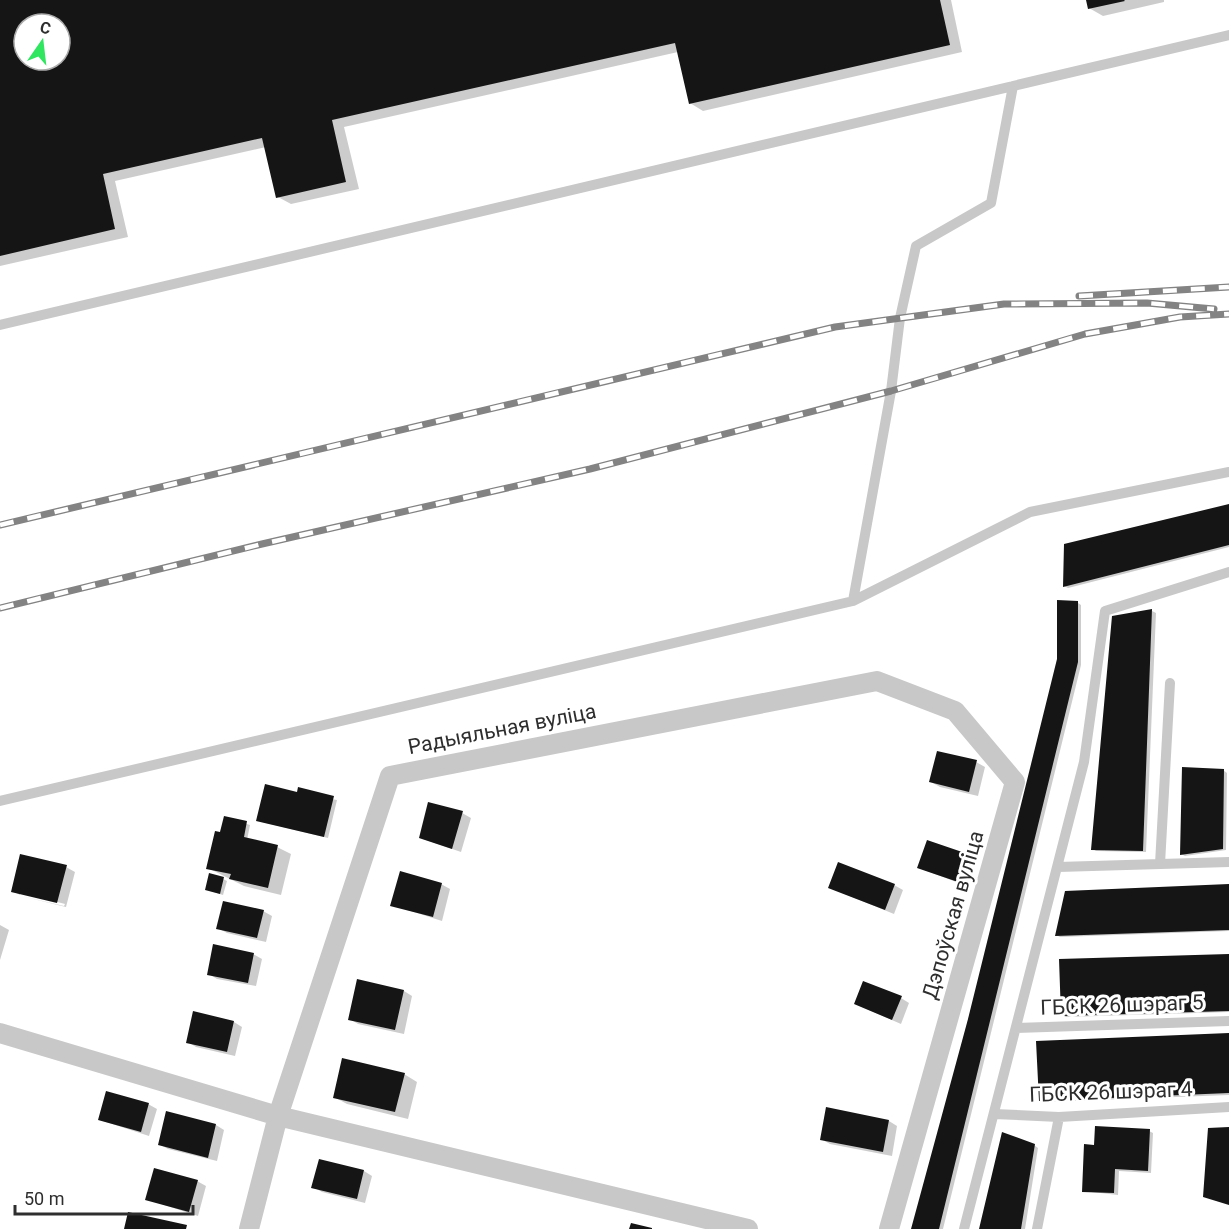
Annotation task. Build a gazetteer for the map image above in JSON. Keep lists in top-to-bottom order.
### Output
{
  "streets": {
    "street": ["Радыяльная вуліца", "Дэпоўская вуліца"],
    "lane": ["ГБСК 26 шэраг 5", "ГБСК 26 шэраг 4"]
  },
  "crossings": [
    ["Радыяльная вуліца", "Дэпоўская вуліца"]
  ],
  "scale_bar": "50 m",
  "north": "top"
}
